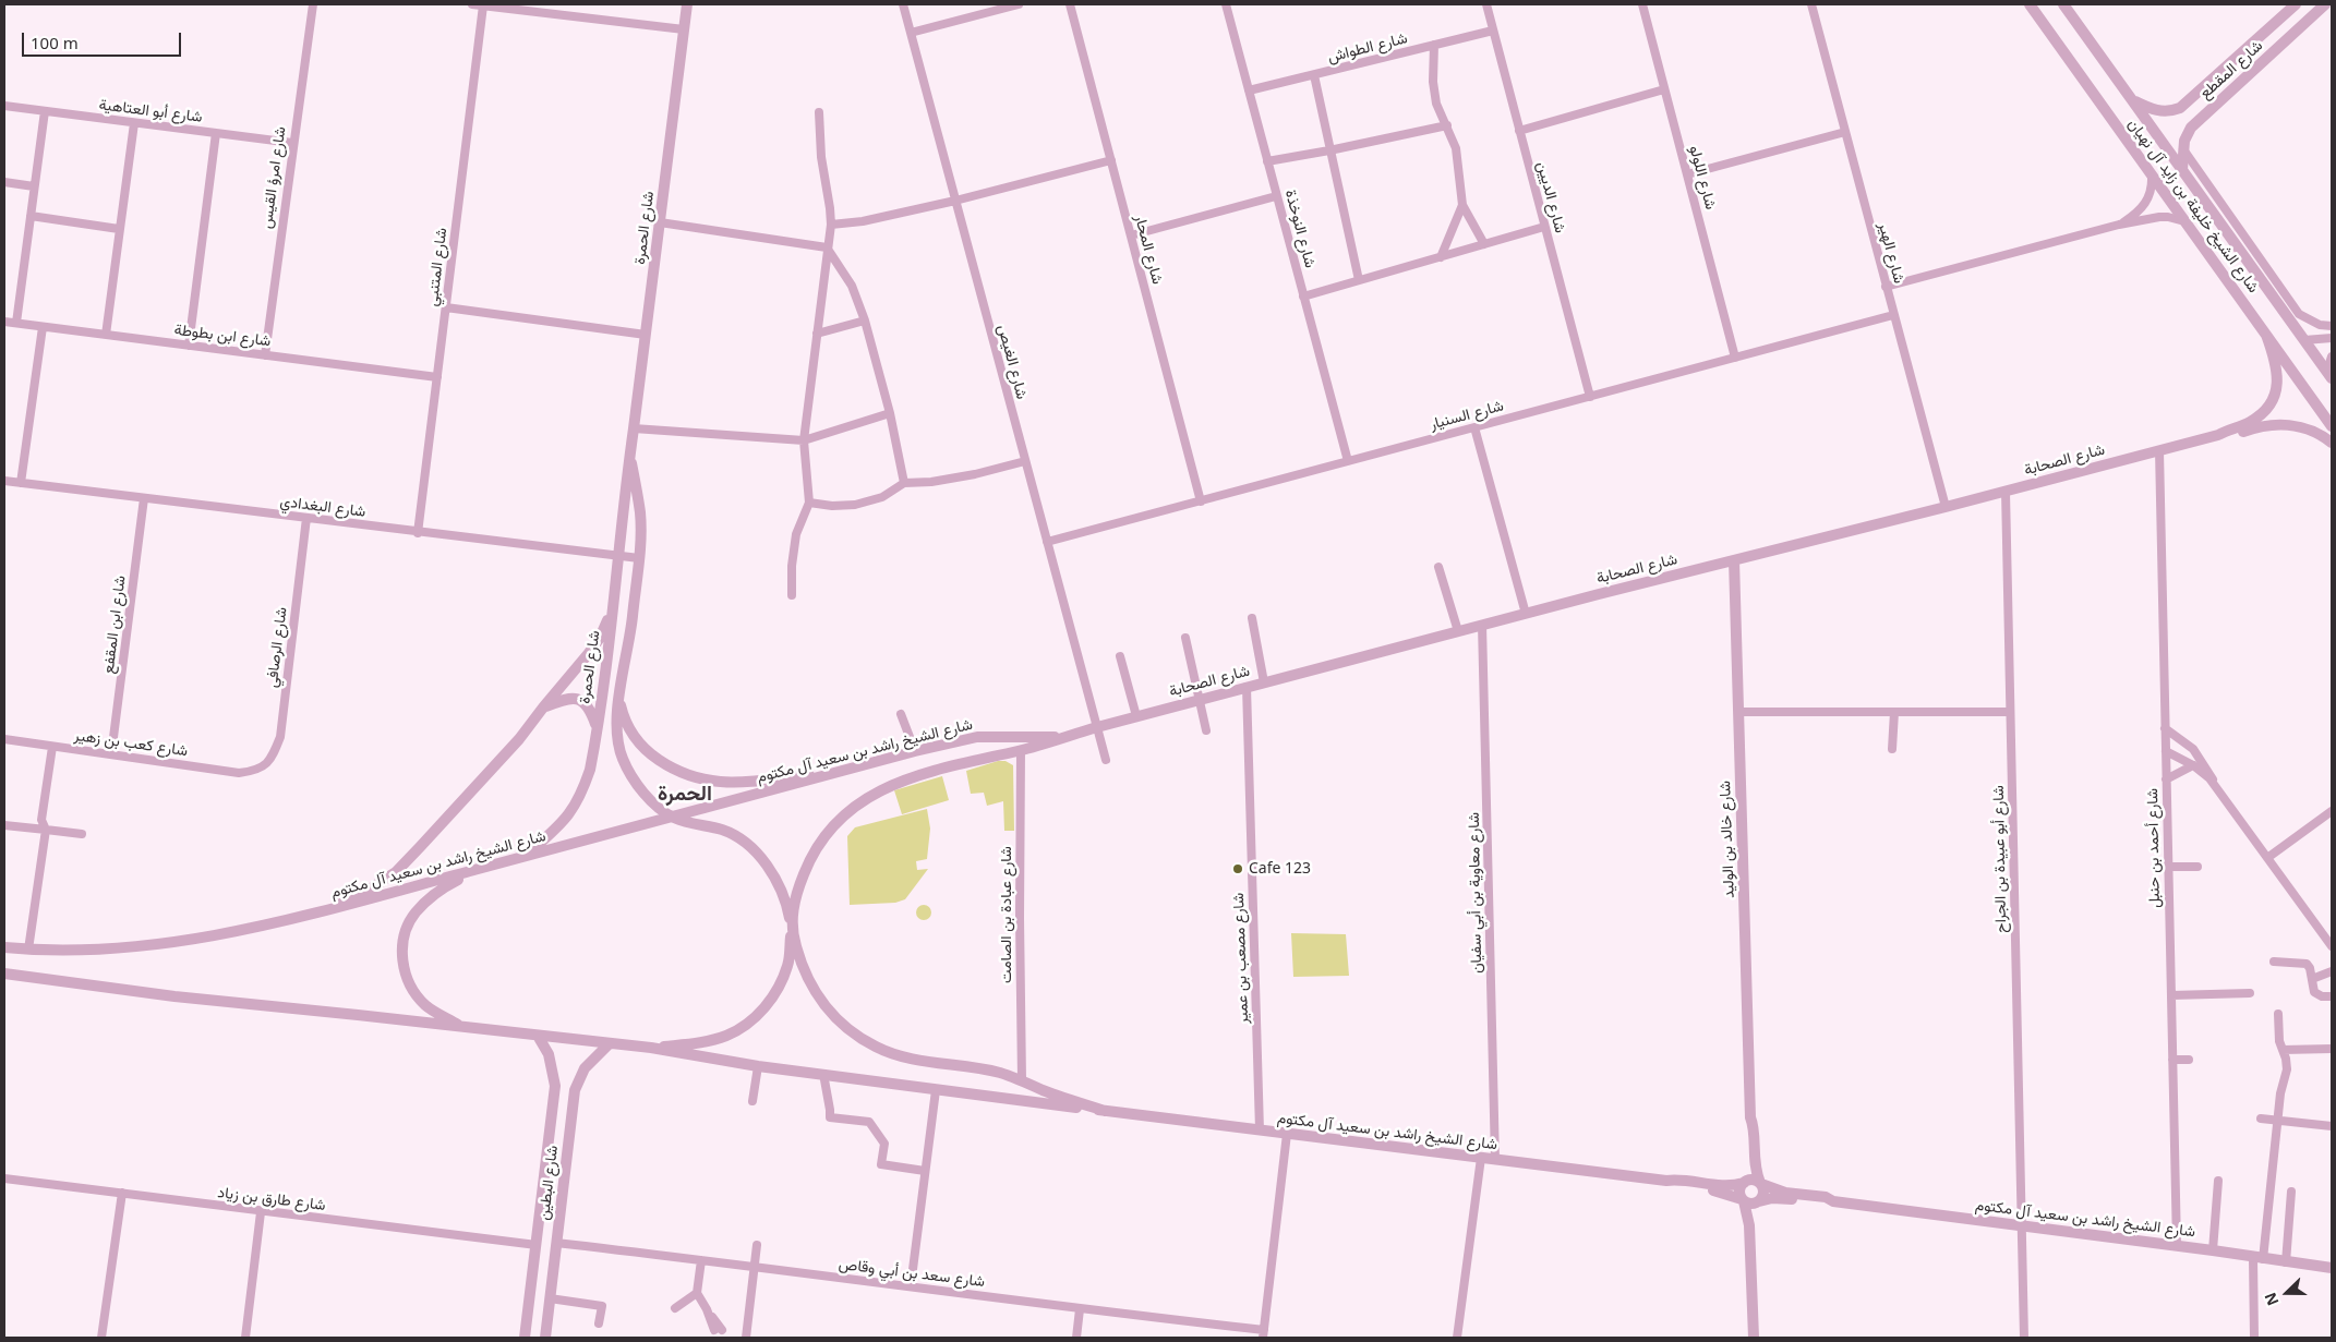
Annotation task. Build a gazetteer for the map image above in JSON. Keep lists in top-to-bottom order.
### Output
{
  "streets": {
    "street": [
      "شارع الطواش",
      "شارع المقطع",
      "شارع أبو العتاهية",
      "شارع امرؤ القيس",
      "شارع اللولو",
      "شارع الديين",
      "شارع الشيخ خليفة بن زايد آل نهيان",
      "شارع الحمرة",
      "شارع النوخذة",
      "شارع المحار",
      "شارع الهير",
      "شارع المتنبي",
      "شارع ابن بطوطة",
      "شارع الغيص",
      "شارع السنيار",
      "شارع الصحابة",
      "شارع البغدادي",
      "شارع ابن المقفع",
      "شارع الرصافي",
      "شارع كعب بن زهير",
      "شارع الشيخ راشد بن سعيد آل مكتوم",
      "شارع خالد بن الوليد",
      "شارع أحمد بن حنبل",
      "شارع أبو عبيدة بن الجراح",
      "شارع معاوية بن أبي سفيان",
      "شارع عبادة بن الصامت",
      "شارع مصعب بن عمير",
      "شارع البطين",
      "شارع طارق بن زياد",
      "شارع سعد بن أبي وقاص"
    ]
  },
  "crossings": [
    ["شارع الطواش", "شارع الديين"],
    ["شارع الطواش", "شارع النوخذة"],
    ["شارع المقطع", "شارع الشيخ خليفة بن زايد آل نهيان"],
    ["شارع أبو العتاهية", "شارع امرؤ القيس"],
    ["شارع امرؤ القيس", "شارع ابن بطوطة"],
    ["شارع اللولو", "شارع السنيار"],
    ["شارع الديين", "شارع السنيار"],
    ["شارع الشيخ خليفة بن زايد آل نهيان", "شارع الصحابة"],
    ["شارع الحمرة", "شارع البغدادي"],
    ["شارع الحمرة", "شارع الشيخ راشد بن سعيد آل مكتوم"],
    ["شارع النوخذة", "شارع السنيار"],
    ["شارع المحار", "شارع السنيار"],
    ["شارع الهير", "شارع السنيار"],
    ["شارع الهير", "شارع الصحابة"],
    ["شارع المتنبي", "شارع ابن بطوطة"],
    ["شارع المتنبي", "شارع البغدادي"],
    ["شارع الغيص", "شارع السنيار"],
    ["شارع الغيص", "شارع الصحابة"],
    ["شارع الصحابة", "شارع الشيخ راشد بن سعيد آل مكتوم"],
    ["شارع الصحابة", "شارع خالد بن الوليد"],
    ["شارع الصحابة", "شارع أحمد بن حنبل"],
    ["شارع الصحابة", "شارع أبو عبيدة بن الجراح"],
    ["شارع الصحابة", "شارع معاوية بن أبي سفيان"],
    ["شارع الصحابة", "شارع مصعب بن عمير"],
    ["شارع البغدادي", "شارع ابن المقفع"],
    ["شارع البغدادي", "شارع الرصافي"],
    ["شارع ابن المقفع", "شارع كعب بن زهير"],
    ["شارع الرصافي", "شارع كعب بن زهير"],
    ["شارع الشيخ راشد بن سعيد آل مكتوم", "شارع خالد بن الوليد"],
    ["شارع الشيخ راشد بن سعيد آل مكتوم", "شارع أحمد بن حنبل"],
    ["شارع الشيخ راشد بن سعيد آل مكتوم", "شارع أبو عبيدة بن الجراح"],
    ["شارع الشيخ راشد بن سعيد آل مكتوم", "شارع معاوية بن أبي سفيان"],
    ["شارع الشيخ راشد بن سعيد آل مكتوم", "شارع عبادة بن الصامت"],
    ["شارع الشيخ راشد بن سعيد آل مكتوم", "شارع مصعب بن عمير"],
    ["شارع الشيخ راشد بن سعيد آل مكتوم", "شارع البطين"],
    ["شارع البطين", "شارع طارق بن زياد"],
    ["شارع البطين", "شارع سعد بن أبي وقاص"]
  ],
  "districts": ["الحمرة"],
  "places": ["Cafe 123"],
  "scale_bar": "100 m",
  "north": "left"
}
